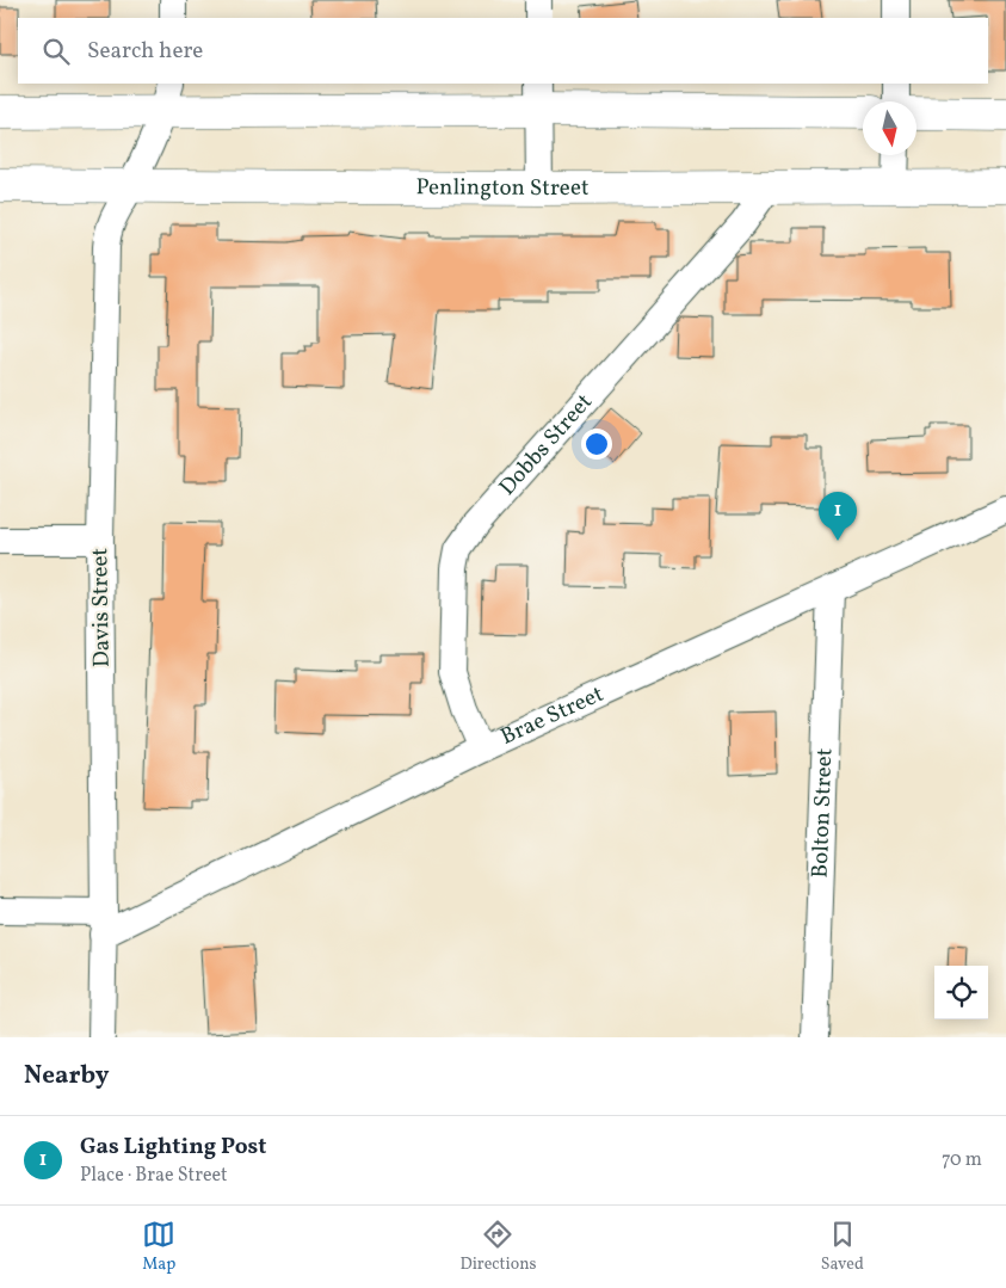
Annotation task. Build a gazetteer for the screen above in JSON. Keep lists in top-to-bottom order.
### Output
{
  "streets": {
    "street": [
      "Penlington Street",
      "Dobbs Street",
      "Davis Street",
      "Brae Street",
      "Bolton Street"
    ]
  },
  "crossings": [
    ["Penlington Street", "Dobbs Street"],
    ["Penlington Street", "Davis Street"],
    ["Dobbs Street", "Brae Street"],
    ["Davis Street", "Brae Street"],
    ["Brae Street", "Bolton Street"]
  ],
  "north": "bottom",
  "page": {
    "search": "Search here",
    "pins": "1",
    "heading": "Nearby",
    "list": [
      {
        "mark": "1",
        "name": "Gas Lighting Post",
        "note": "Place · Brae Street",
        "value": "70 m"
      }
    ],
    "nav": ["Map", "Directions", "Saved"]
  }
}
